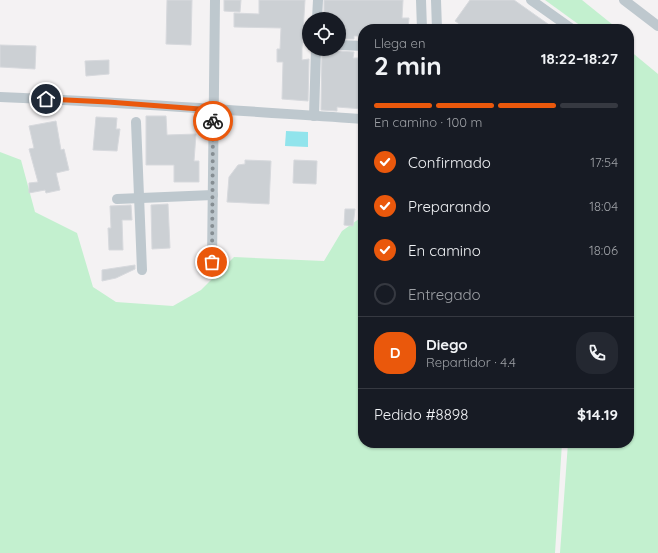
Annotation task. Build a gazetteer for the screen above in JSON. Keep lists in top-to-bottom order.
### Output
{
  "page": {
    "heading": ["2 min", "Llega en", "18:22–18:27"],
    "panel": [
      "Diego",
      "Repartidor · 4.4",
      "Pedido #8898",
      "$14.19"
    ],
    "bar": "En camino · 100 m",
    "list": [
      ["Confirmado", "17:54"],
      ["Preparando", "18:04"],
      ["En camino", "18:06"],
      "Entregado"
    ],
    "round": "D"
  }
}
